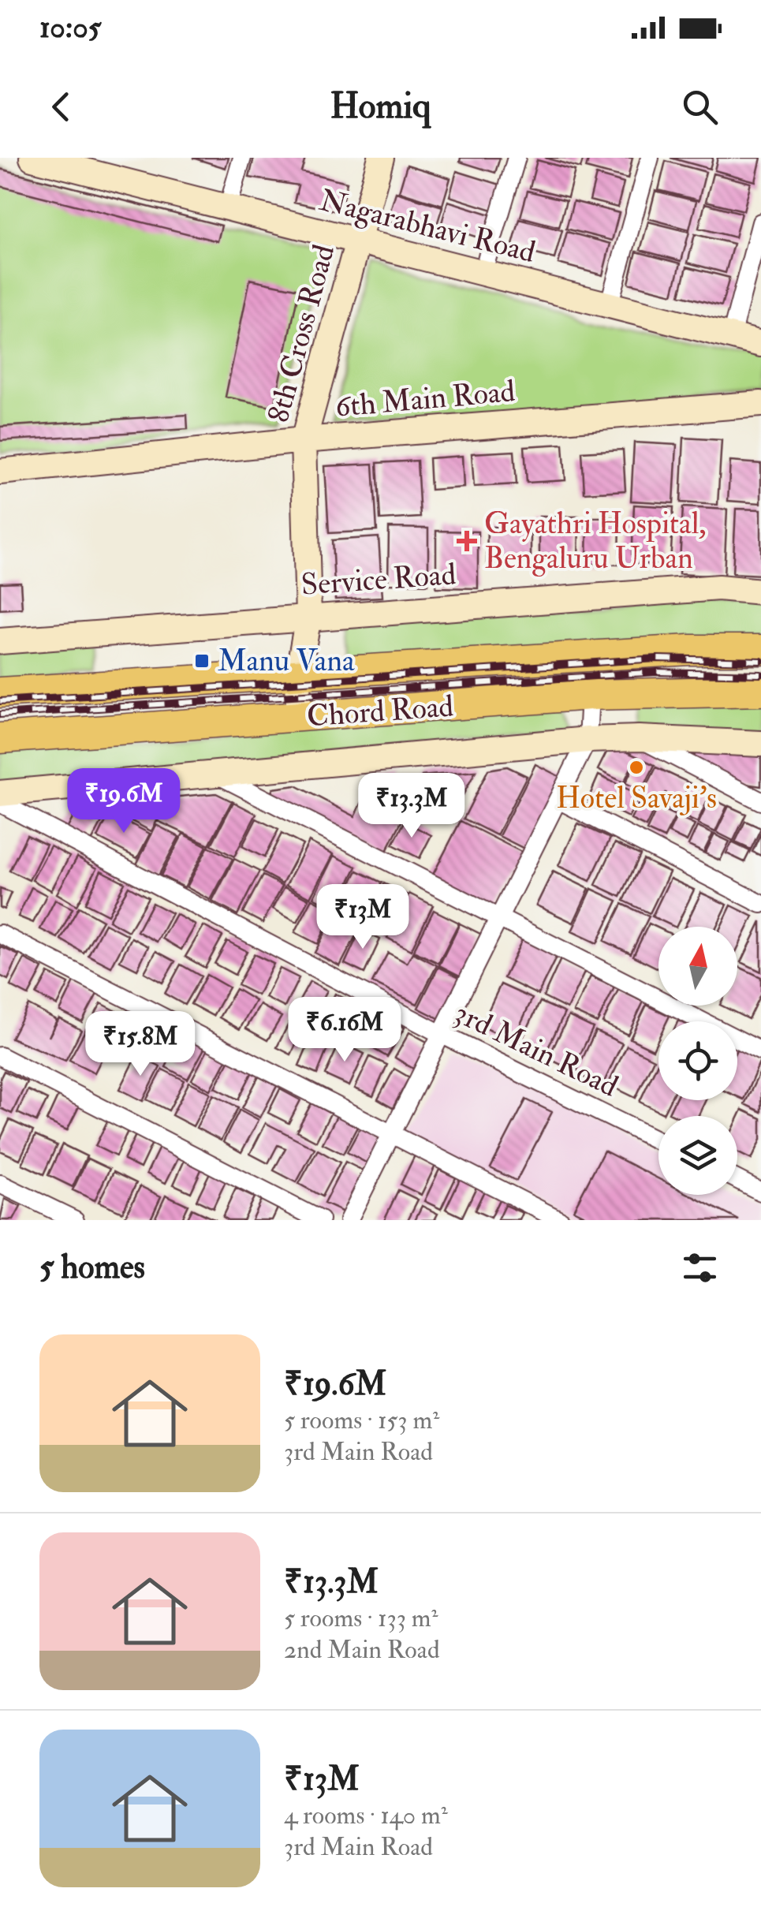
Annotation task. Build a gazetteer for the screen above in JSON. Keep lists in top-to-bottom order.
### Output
{
  "streets": {
    "main road": ["Chord Road"],
    "street": [
      "Nagarabhavi Road",
      "8th Cross Road",
      "6th Main Road",
      "Service Road",
      "3rd Main Road"
    ]
  },
  "crossings": [
    ["Nagarabhavi Road", "8th Cross Road"],
    ["8th Cross Road", "6th Main Road"],
    ["8th Cross Road", "Service Road"],
    ["8th Cross Road", "Chord Road"]
  ],
  "places": {
    "health": ["Gayathri Hospital, Bengaluru Urban"],
    "transit": ["Manu Vana"],
    "other": ["Hotel Savaji's"]
  },
  "north": "top",
  "page": {
    "status": "10:05",
    "header": "Homiq",
    "price": [
      "₹19.6M",
      "₹13.3M",
      "₹13M",
      "₹6.16M",
      "₹15.8M"
    ],
    "heading": "5 homes",
    "list": [
      {
        "name": "₹19.6M",
        "note": "5 rooms · 153 m² · 3rd Main Road"
      },
      {
        "name": "₹13.3M",
        "note": "5 rooms · 133 m² · 2nd Main Road"
      },
      {
        "name": "₹13M",
        "note": "4 rooms · 140 m² · 3rd Main Road"
      }
    ]
  }
}
